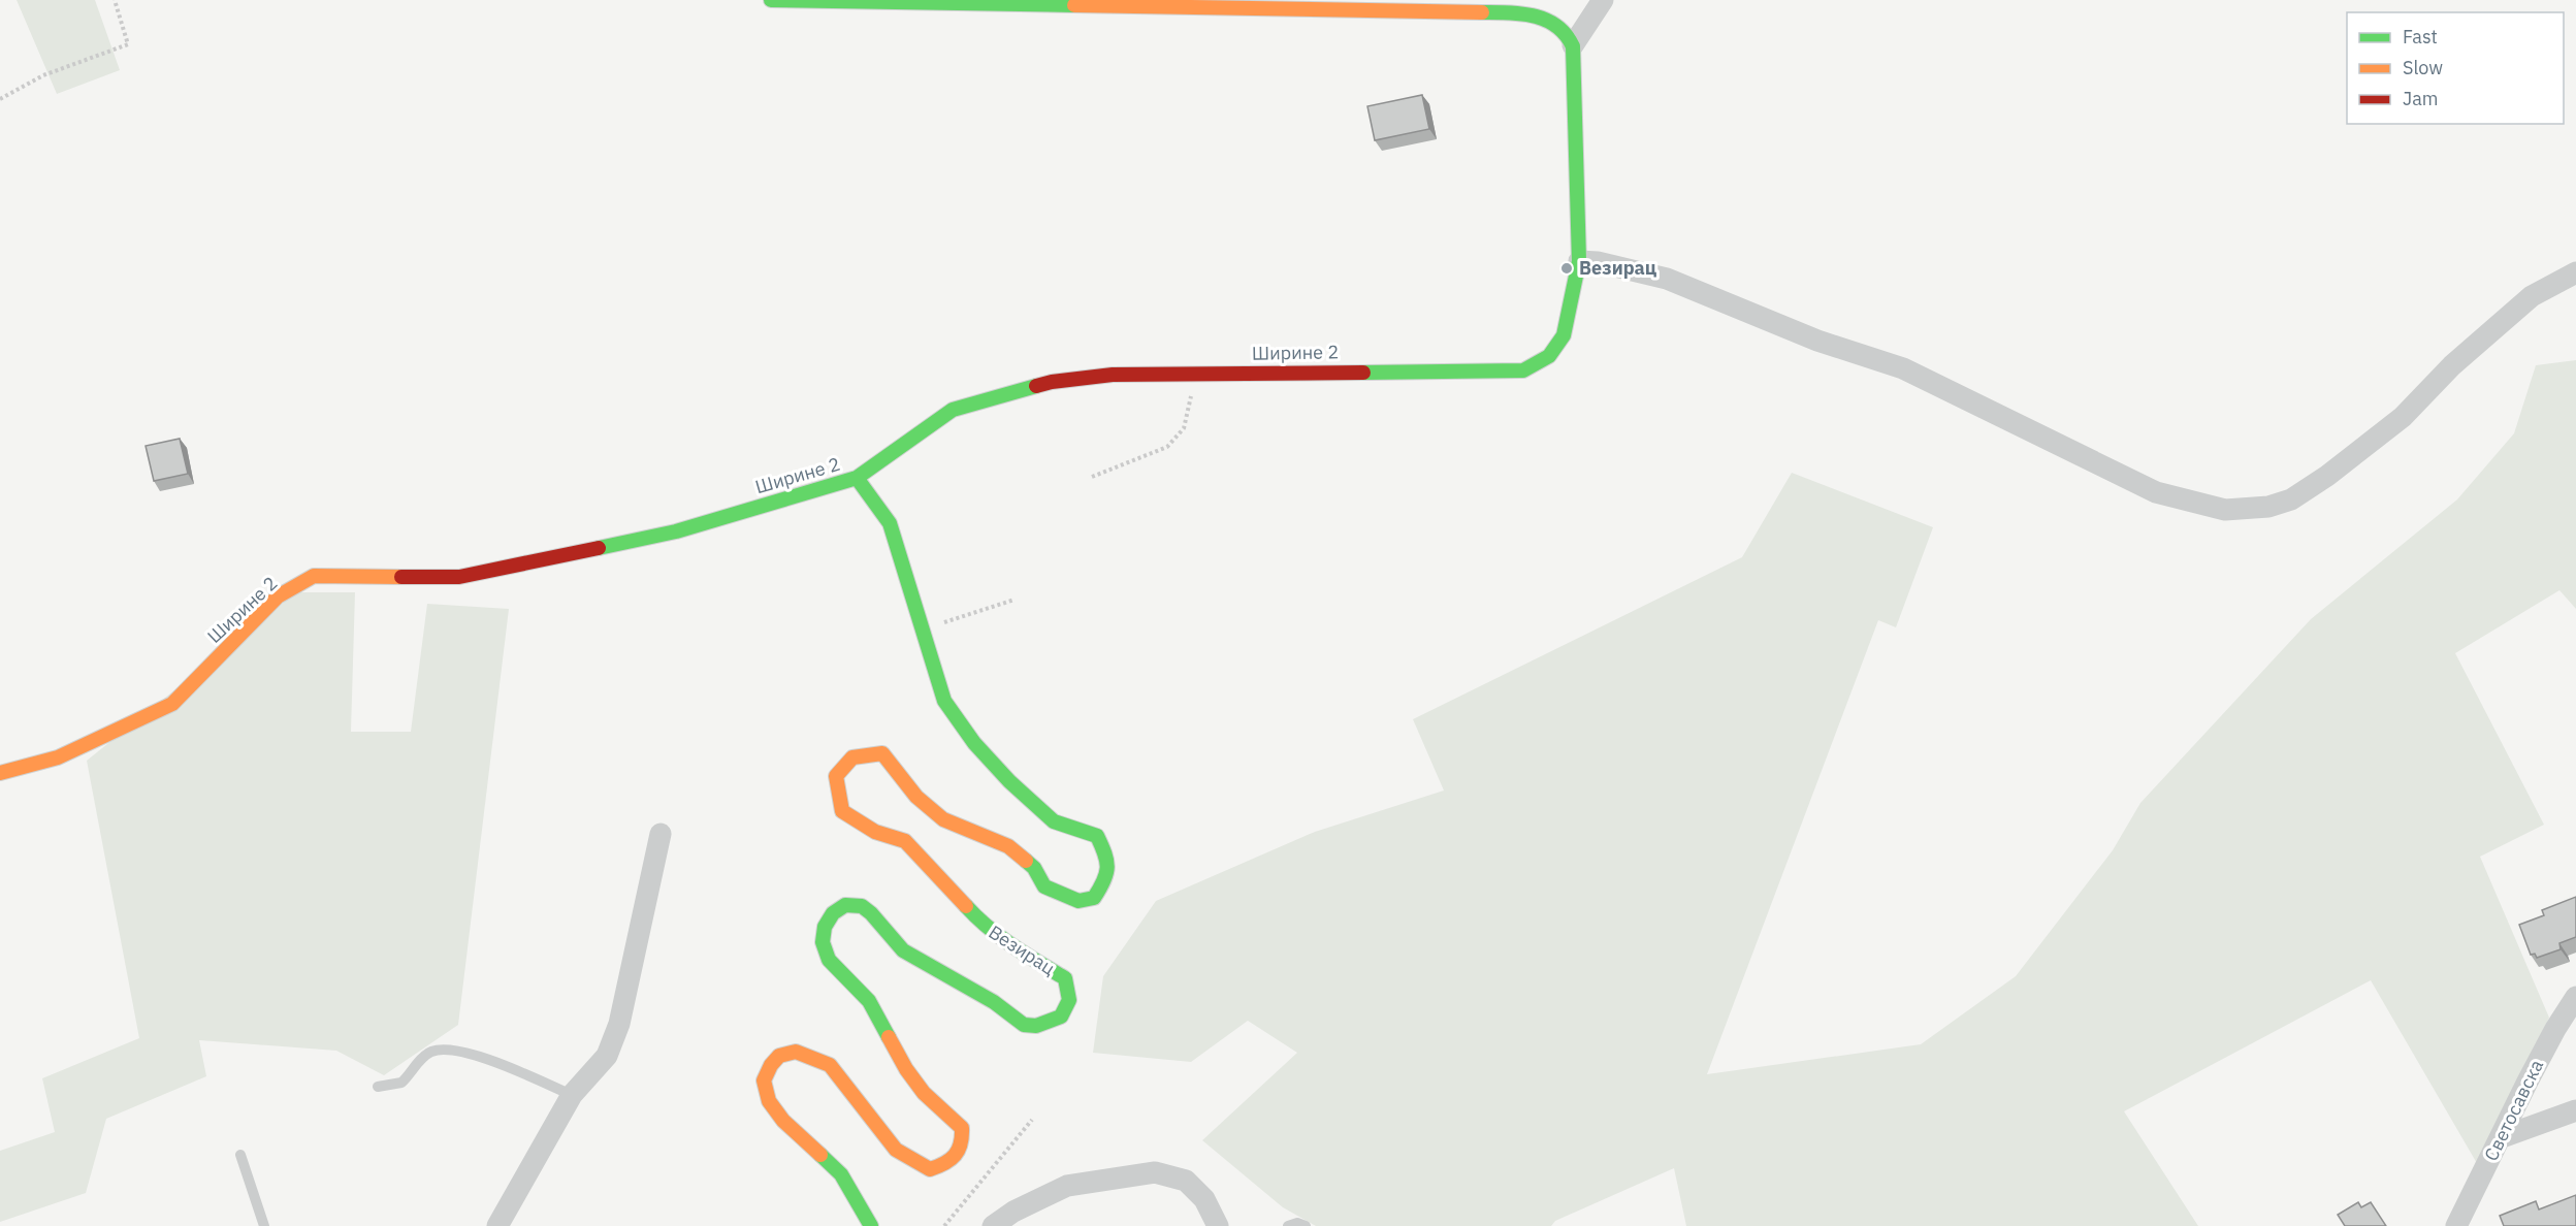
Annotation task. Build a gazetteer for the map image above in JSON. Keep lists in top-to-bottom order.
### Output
{
  "streets": {
    "street": ["Ширине 2", "Везирац", "Светосавска"]
  },
  "crossings": [
    ["Ширине 2", "Везирац"]
  ],
  "places": ["Везирац"],
  "legend": ["Fast", "Slow", "Jam"]
}
